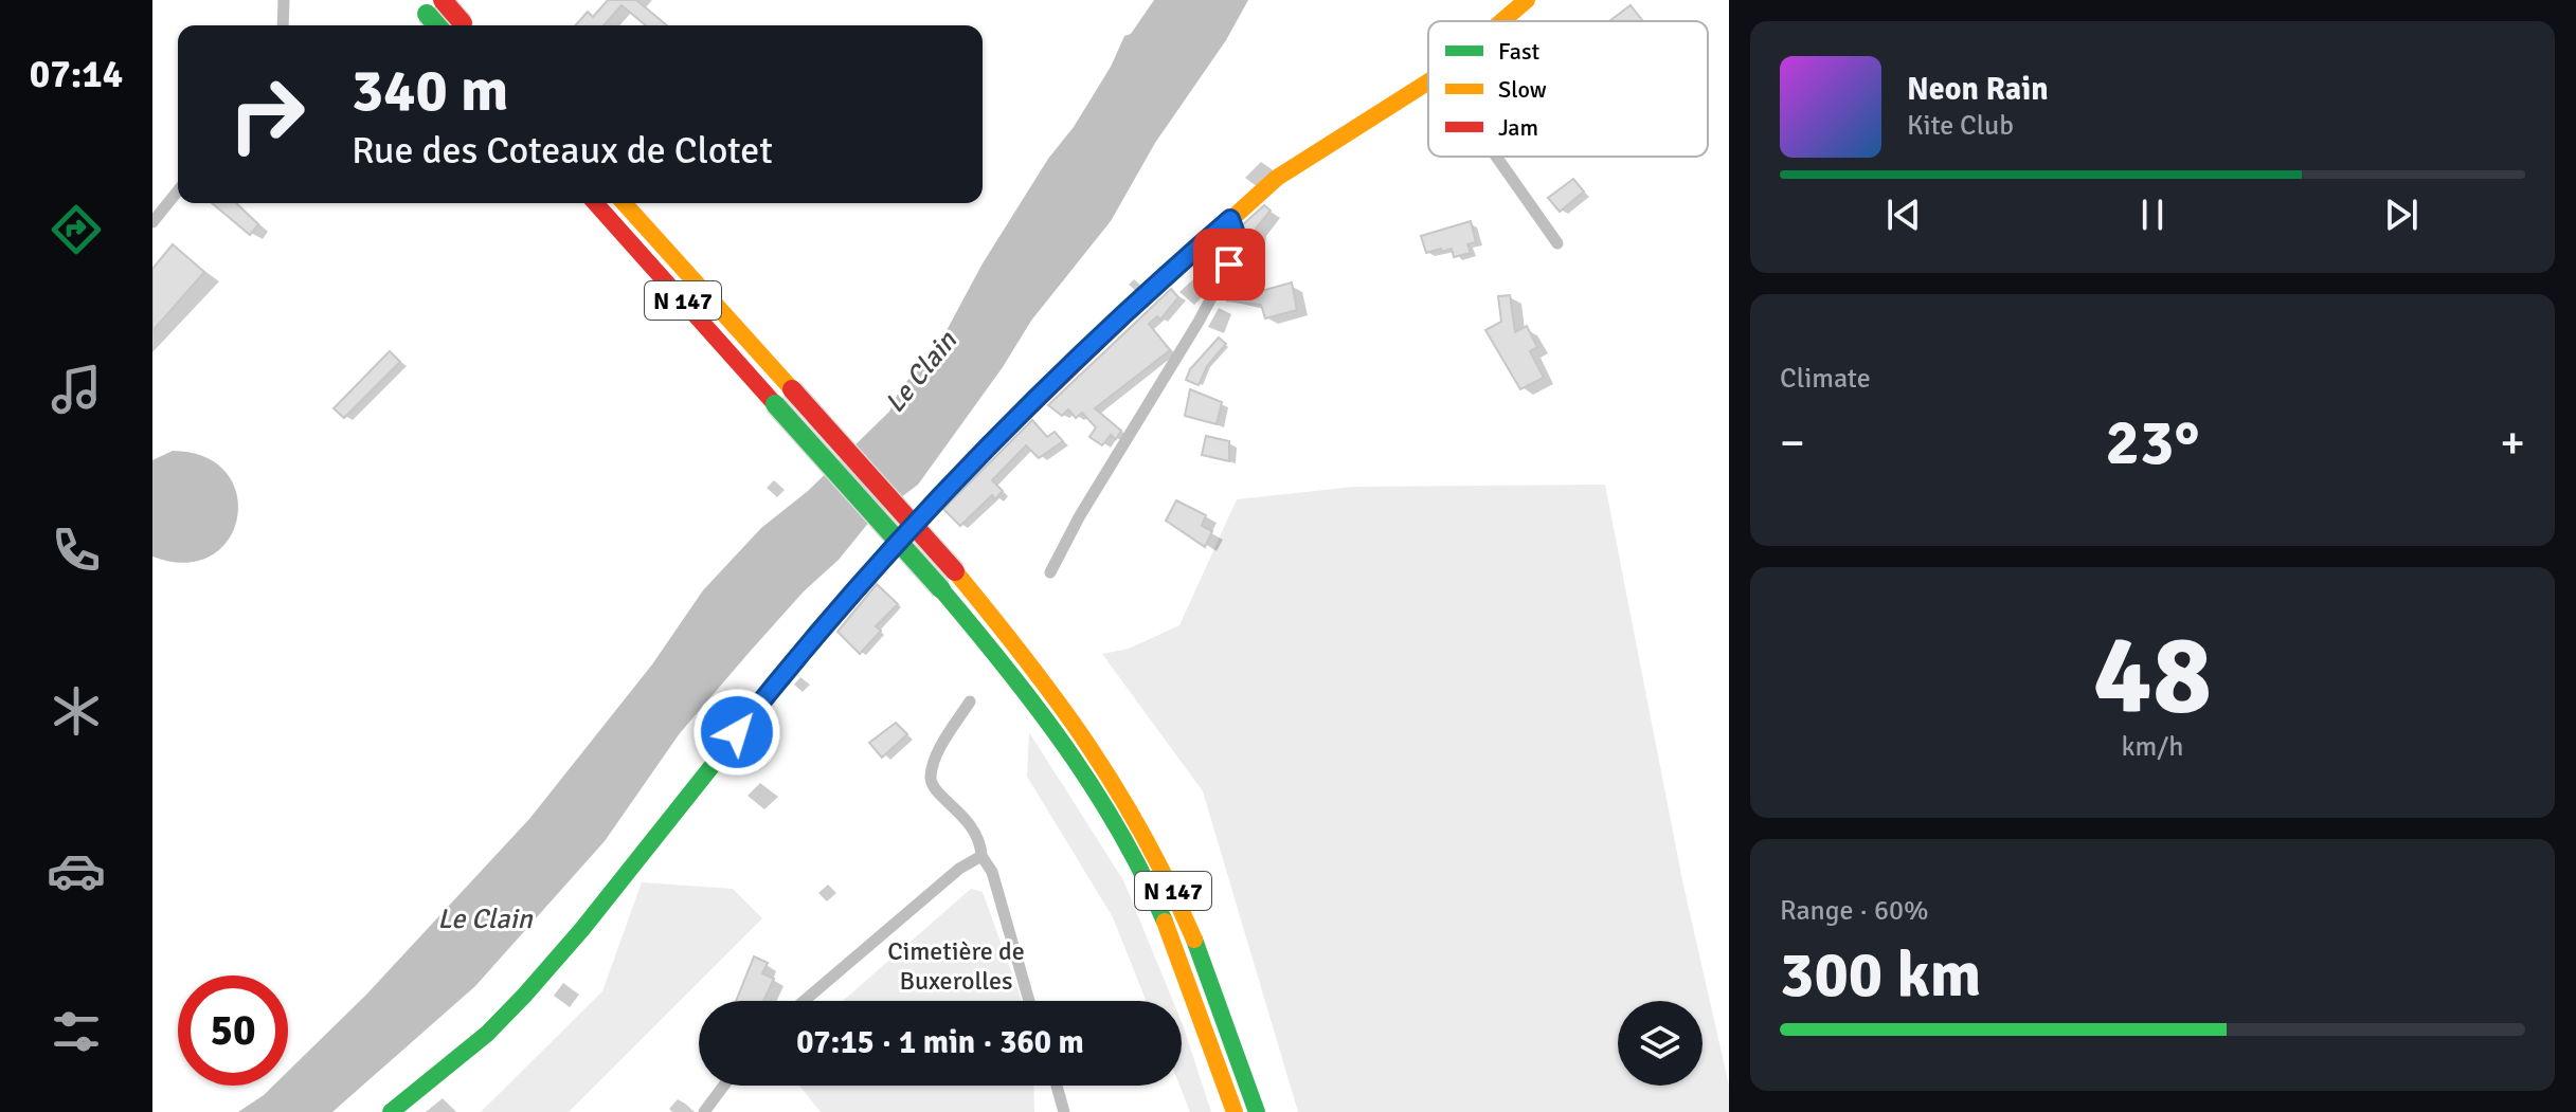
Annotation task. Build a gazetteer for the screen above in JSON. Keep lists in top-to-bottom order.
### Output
{
  "streets": {
    "main road": ["N 147"]
  },
  "water": ["Le Clain"],
  "parks": ["Cimetière de Buxerolles"],
  "legend": ["Fast", "Slow", "Jam"],
  "page": {
    "tabs": "07:14",
    "turn": ["340 m", "Rue des Coteaux de Clotet"],
    "song": ["Neon Rain", "Kite Club"],
    "tile": [
      "Climate",
      ["48", "km/h"],
      ["Range · 60%", "300 km"]
    ],
    "heat": ["−", "23°", "+"],
    "limit": "50",
    "trip": "07:15 · 1 min · 360 m"
  }
}
